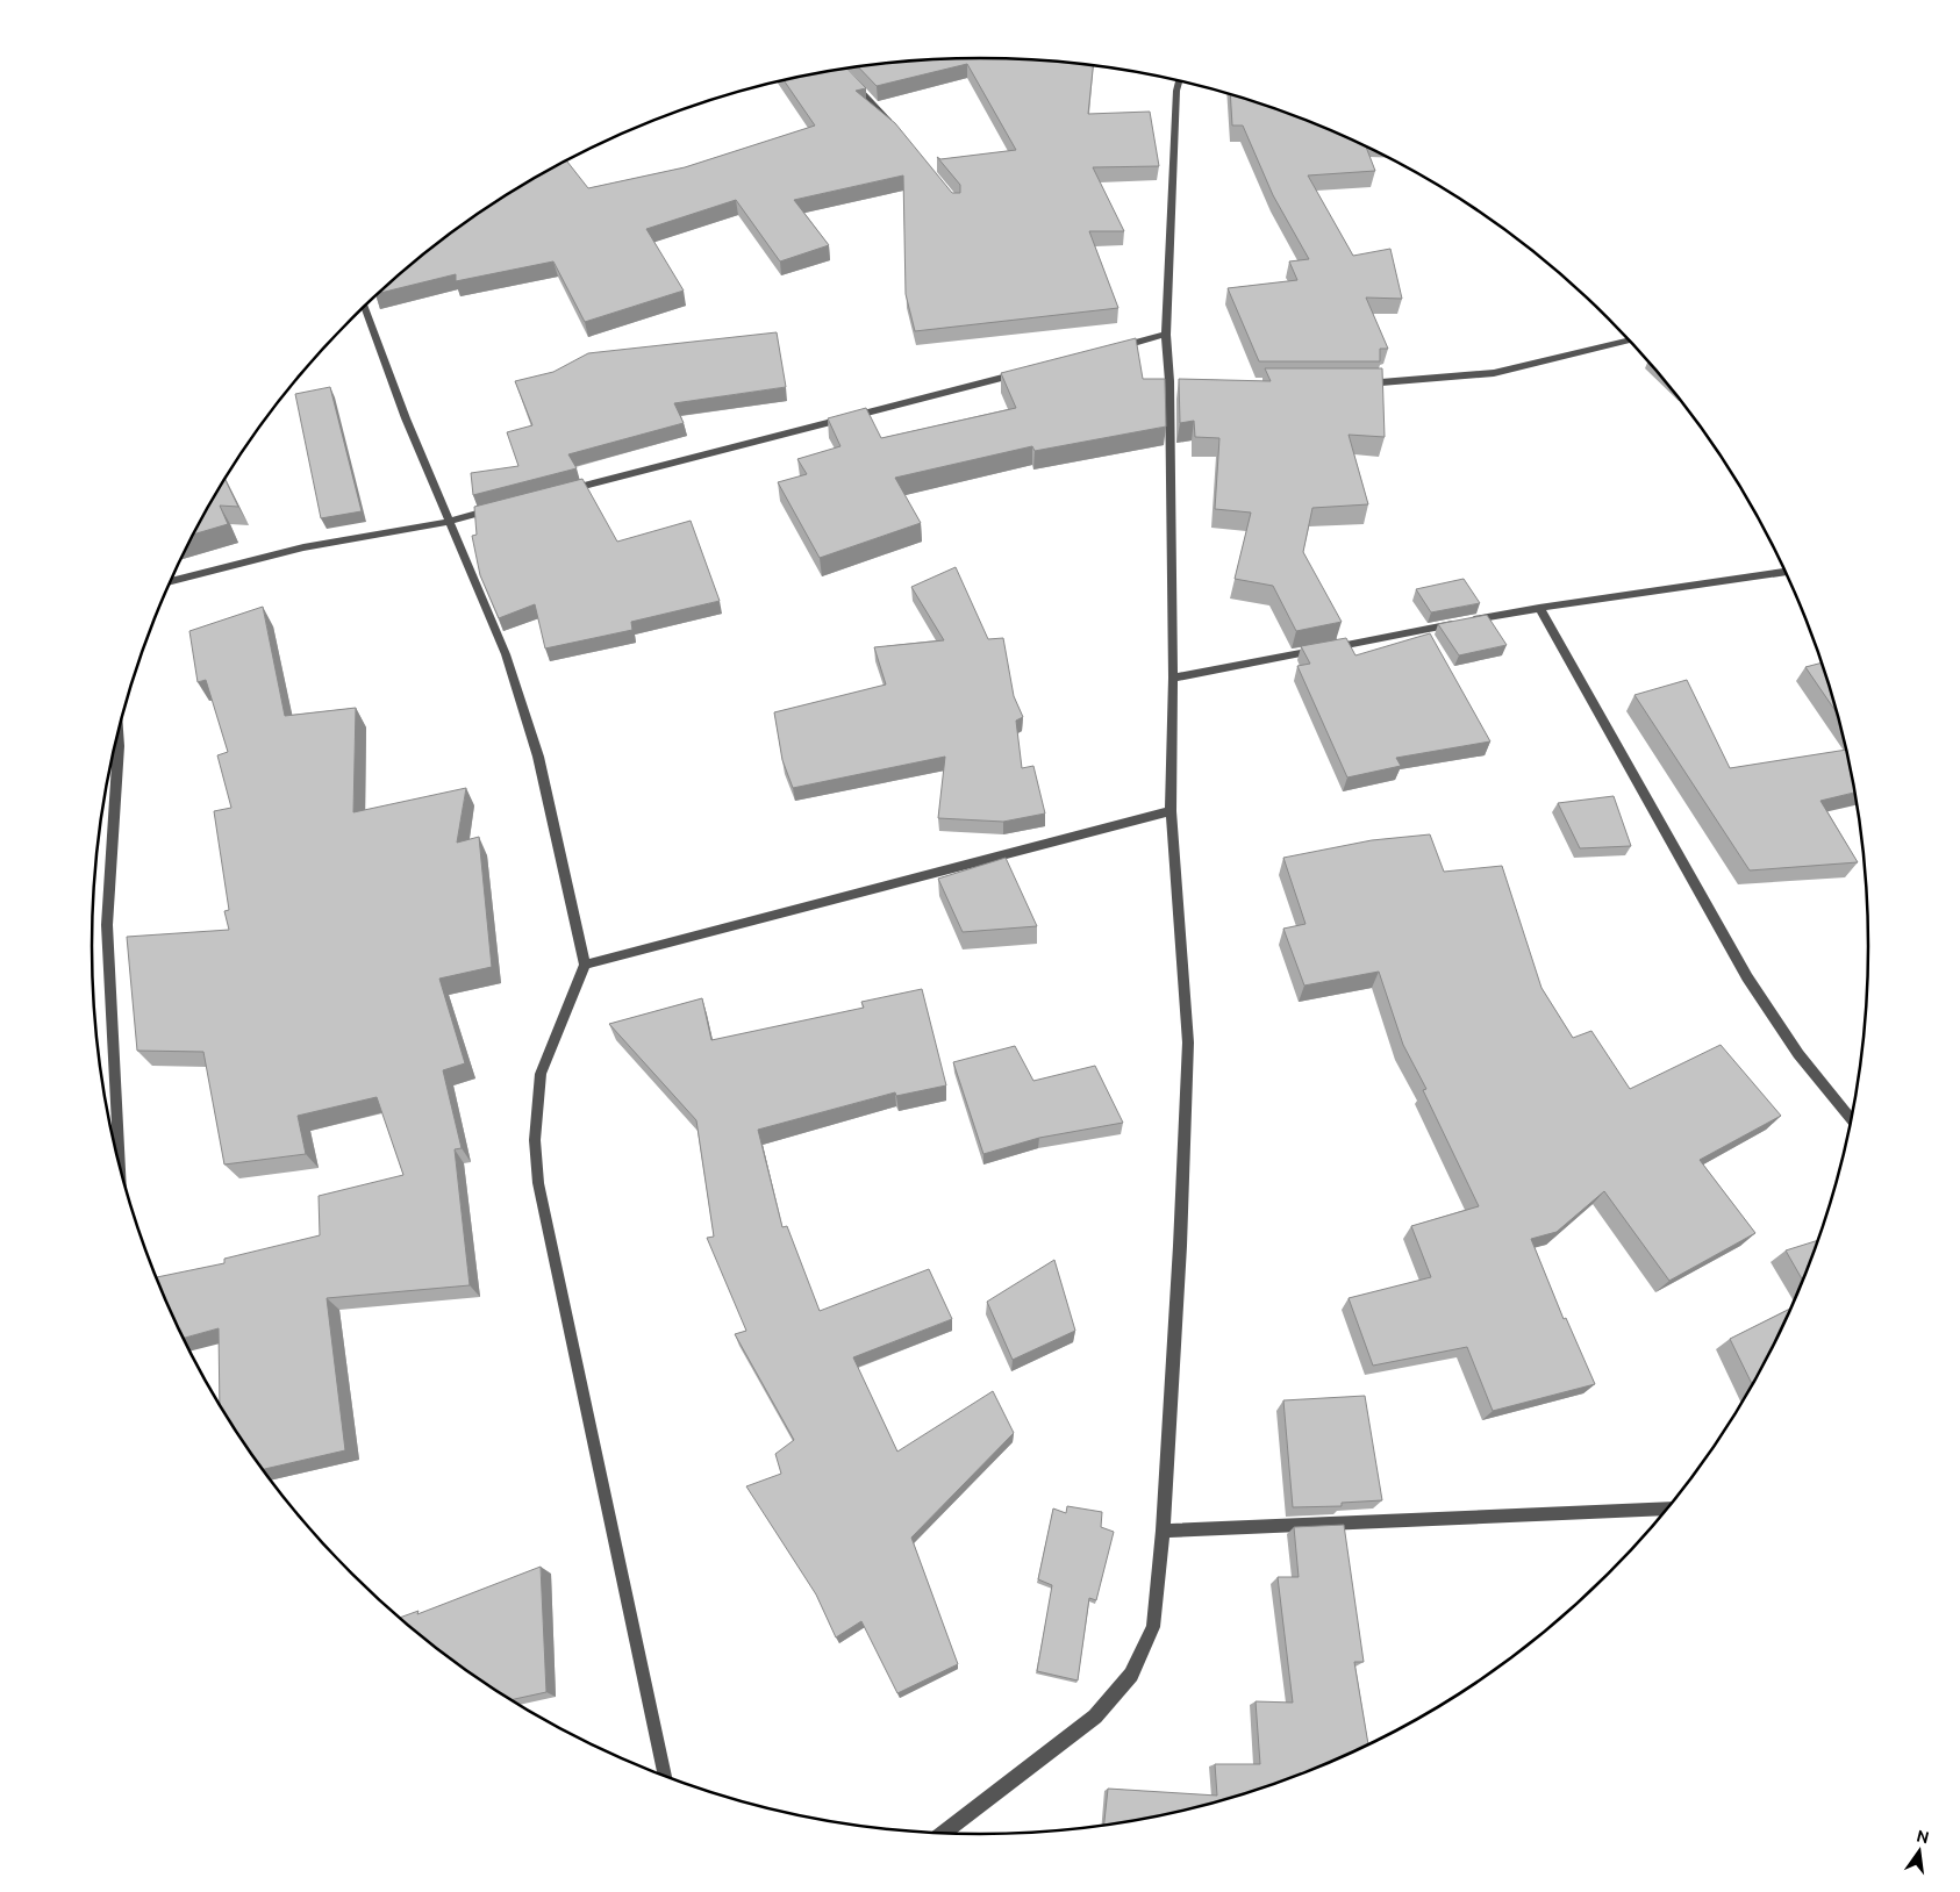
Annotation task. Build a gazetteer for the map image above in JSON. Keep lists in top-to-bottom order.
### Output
{
  "north": "top"
}
